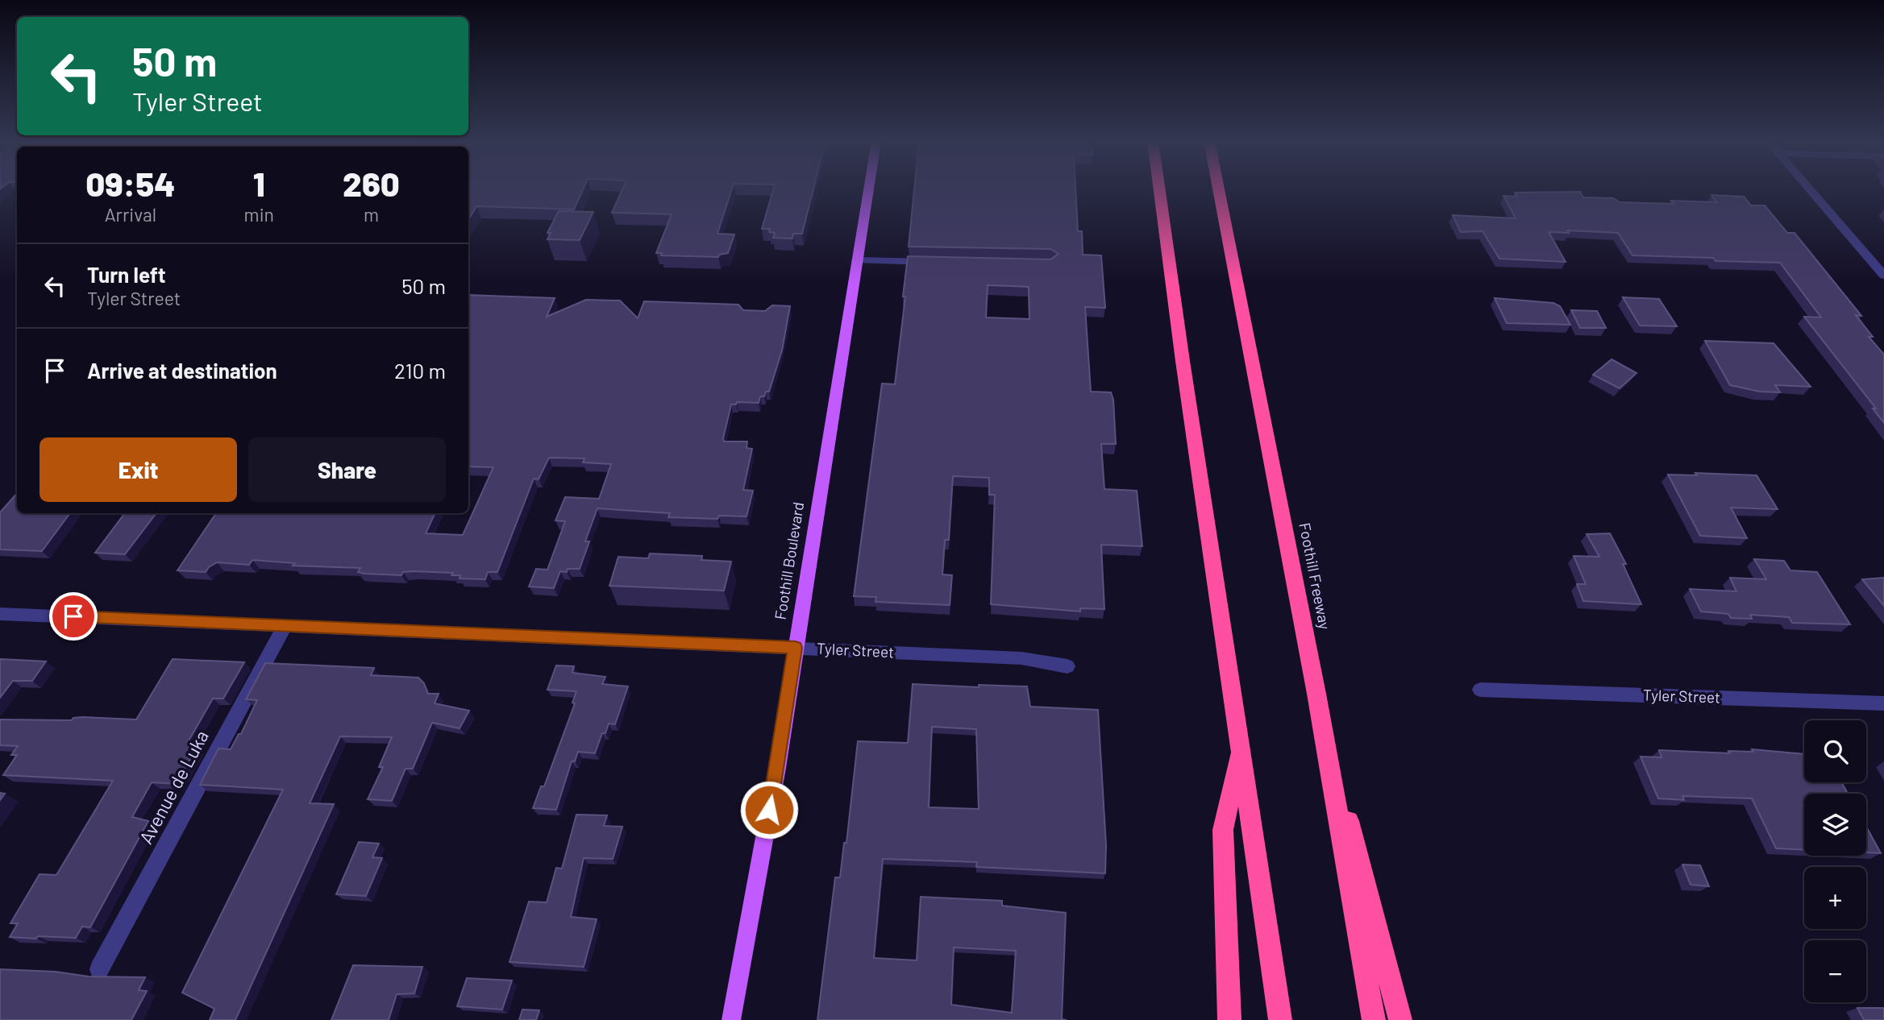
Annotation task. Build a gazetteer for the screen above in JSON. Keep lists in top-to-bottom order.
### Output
{
  "streets": {
    "highway": ["Foothill Freeway"],
    "main road": ["Foothill Boulevard"],
    "street": ["Tyler Street", "Avenue de Luka"]
  },
  "crossings": [
    ["Foothill Boulevard", "Tyler Street"],
    ["Tyler Street", "Avenue de Luka"]
  ],
  "page": {
    "turn": ["50 m", "Tyler Street"],
    "eta": [
      "09:54",
      "Arrival",
      "1",
      "min",
      "260",
      "m"
    ],
    "list": [
      {
        "name": "Turn left",
        "note": "Tyler Street",
        "value": "50 m"
      },
      {
        "name": "Arrive at destination",
        "value": "210 m"
      }
    ],
    "buttons": ["Exit", "Share"],
    "map_buttons": ["+", "−"]
  }
}
